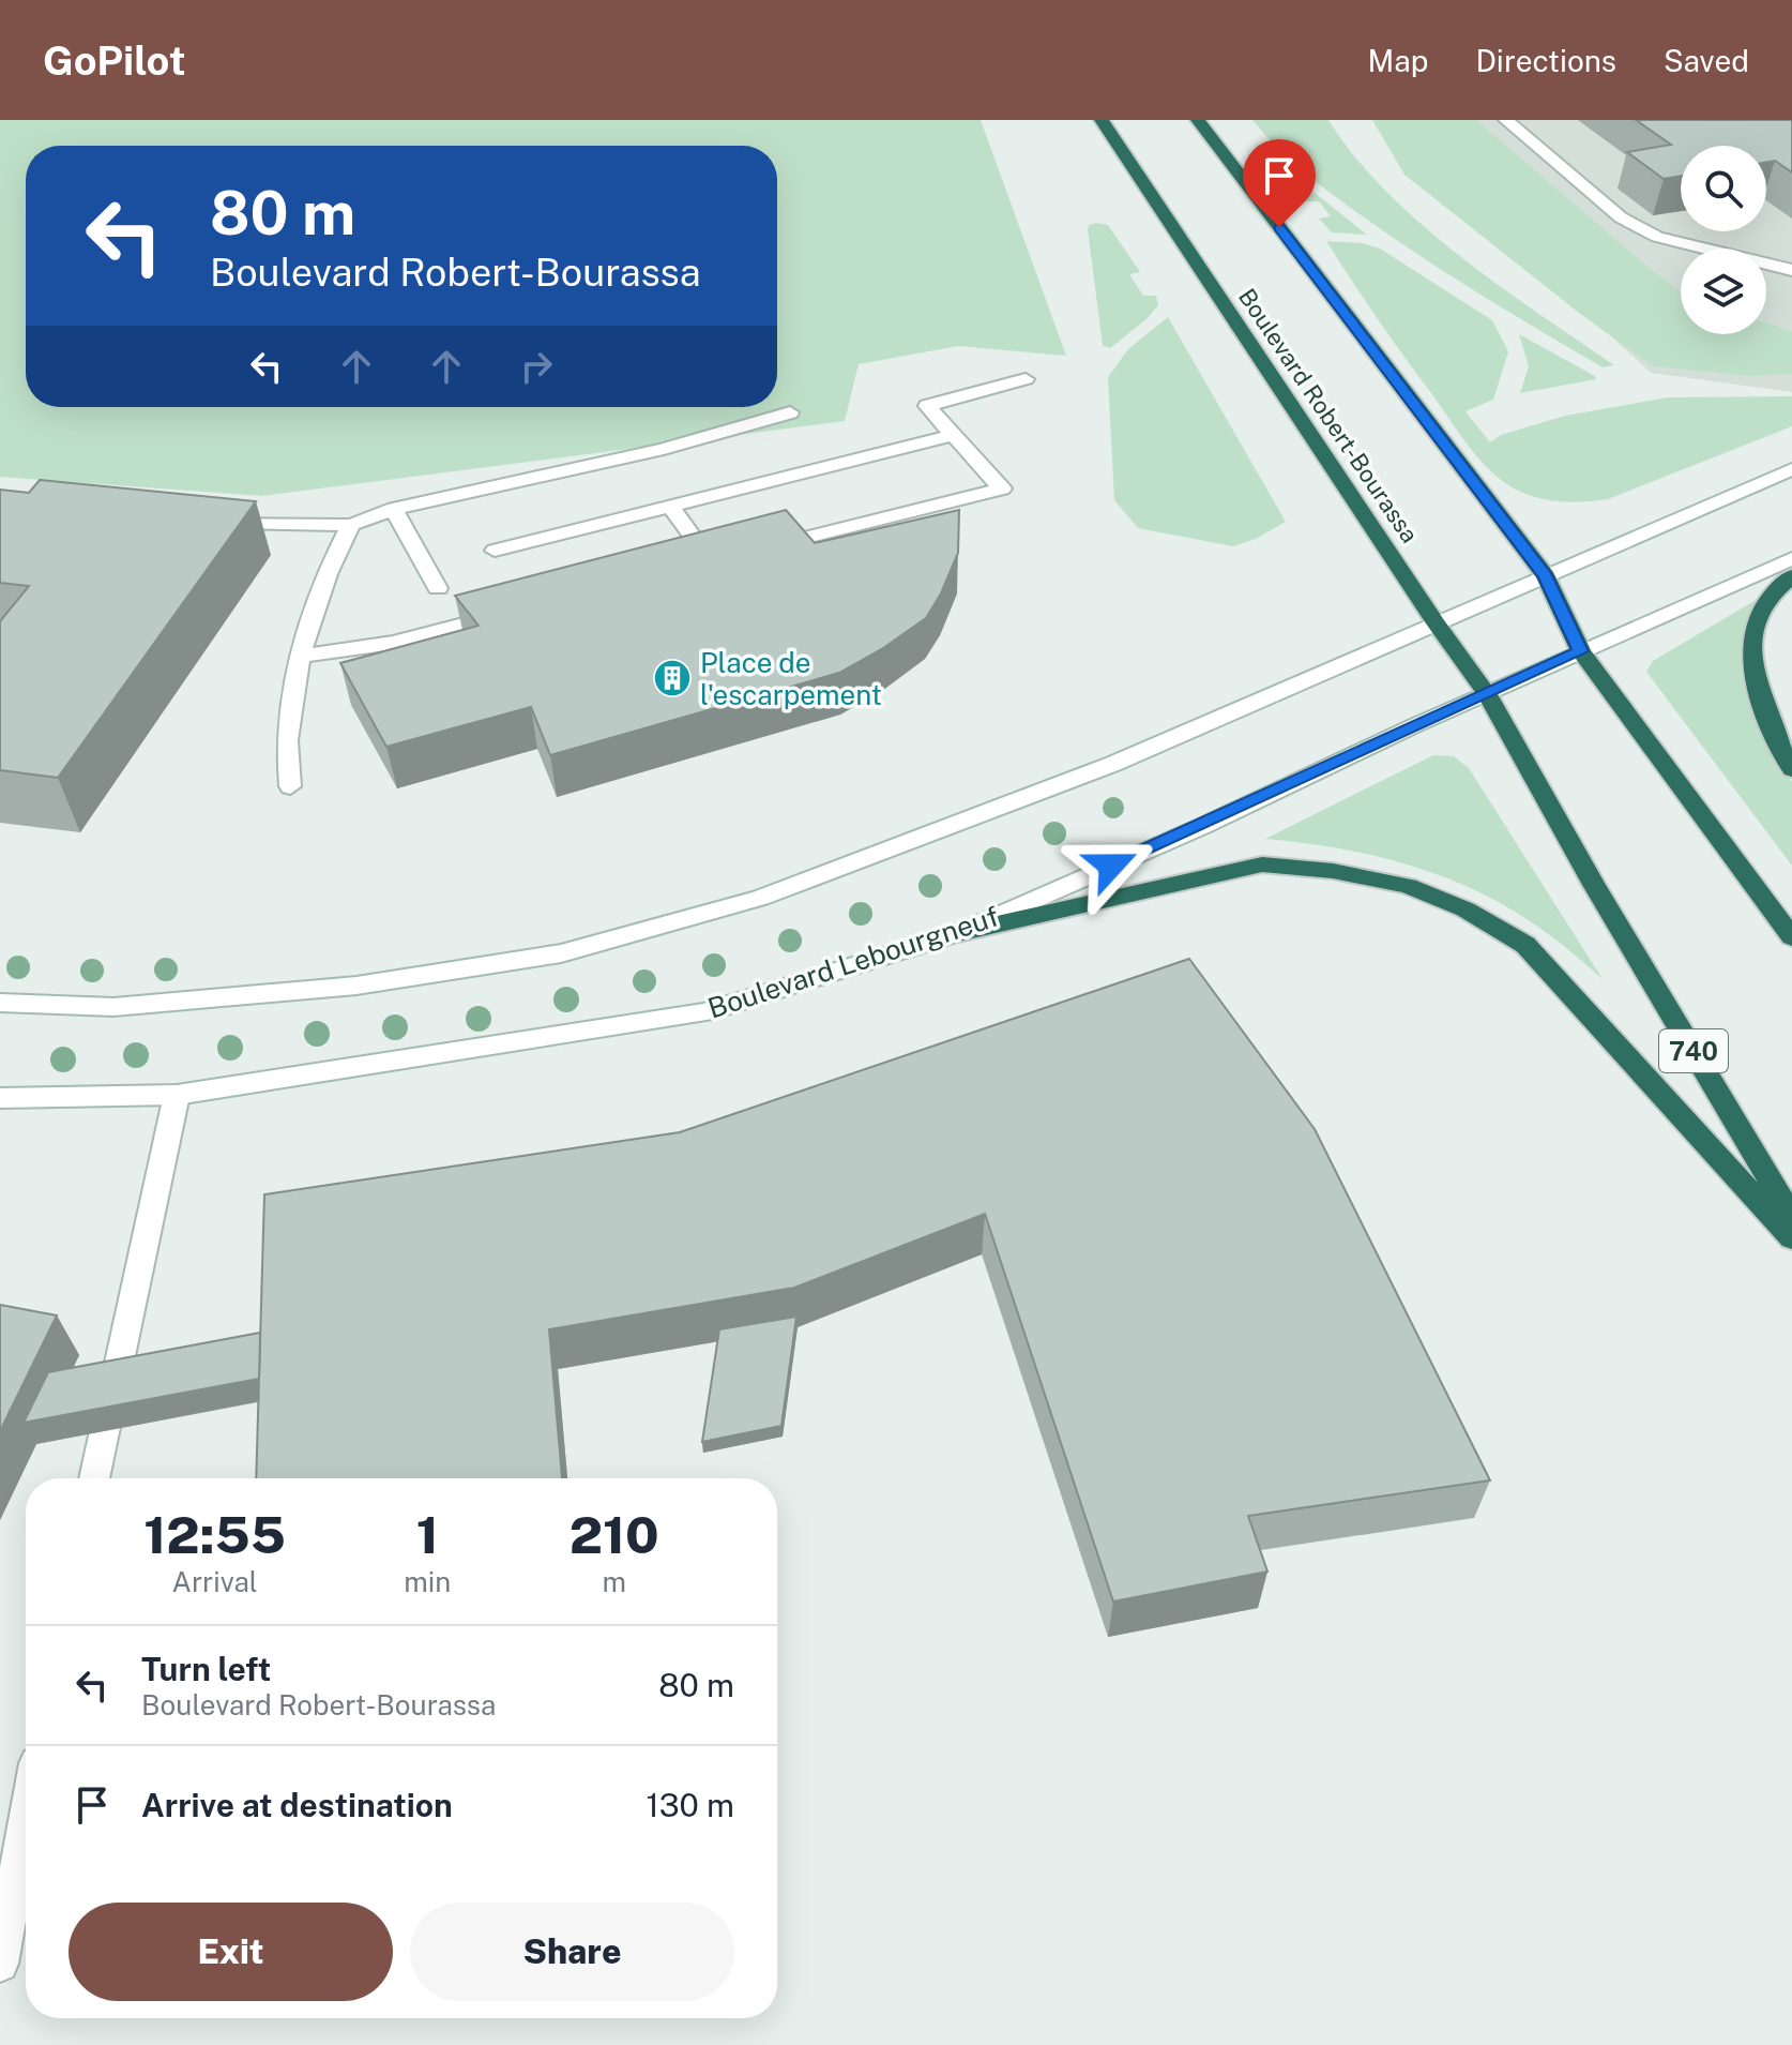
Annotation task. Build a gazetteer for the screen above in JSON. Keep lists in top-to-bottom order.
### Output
{
  "streets": {
    "highway": ["Boulevard Robert-Bourassa", "740"],
    "main road": ["Boulevard Lebourgneuf"]
  },
  "crossings": [
    ["Boulevard Robert-Bourassa", "Boulevard Lebourgneuf"],
    ["Boulevard Robert-Bourassa", "740"],
    ["Boulevard Lebourgneuf", "740"]
  ],
  "places": {
    "building": ["Place de l'escarpement"]
  },
  "page": {
    "header": "GoPilot",
    "nav": ["Map", "Directions", "Saved"],
    "turn": ["80 m", "Boulevard Robert-Bourassa"],
    "eta": [
      "12:55",
      "Arrival",
      "1",
      "min",
      "210",
      "m"
    ],
    "list": [
      {
        "name": "Turn left",
        "note": "Boulevard Robert-Bourassa",
        "value": "80 m"
      },
      {
        "name": "Arrive at destination",
        "value": "130 m"
      }
    ],
    "buttons": ["Exit", "Share"]
  }
}
